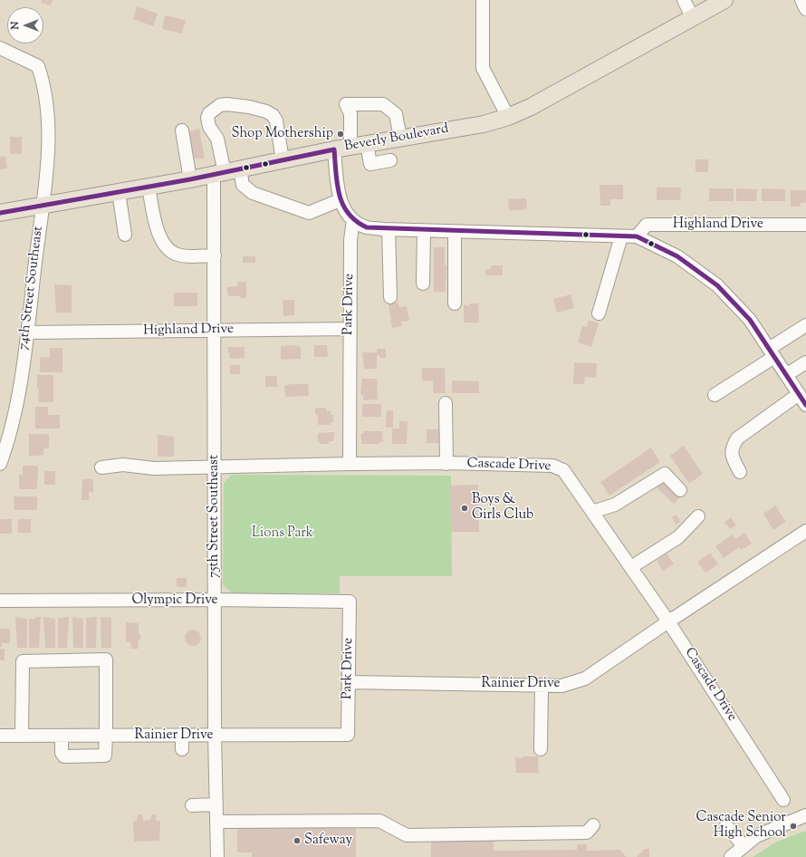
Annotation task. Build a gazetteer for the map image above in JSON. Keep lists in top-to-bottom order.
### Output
{
  "streets": {
    "main road": ["Beverly Boulevard"],
    "street": [
      "Highland Drive",
      "74th Street Southeast",
      "Park Drive",
      "Cascade Drive",
      "75th Street Southeast",
      "Olympic Drive",
      "Rainier Drive"
    ]
  },
  "crossings": [
    ["Beverly Boulevard", "74th Street Southeast"],
    ["Beverly Boulevard", "75th Street Southeast"],
    ["Highland Drive", "74th Street Southeast"],
    ["Highland Drive", "Park Drive"],
    ["Highland Drive", "75th Street Southeast"],
    ["Park Drive", "Cascade Drive"],
    ["Park Drive", "Olympic Drive"],
    ["Park Drive", "Rainier Drive"],
    ["Cascade Drive", "75th Street Southeast"],
    ["Cascade Drive", "Rainier Drive"],
    ["75th Street Southeast", "Olympic Drive"],
    ["75th Street Southeast", "Rainier Drive"]
  ],
  "parks": ["Lions Park"],
  "places": [
    "Shop Mothership",
    "Boys & Girls Club",
    "Cascade Senior High School",
    "Safeway"
  ],
  "north": "left"
}
